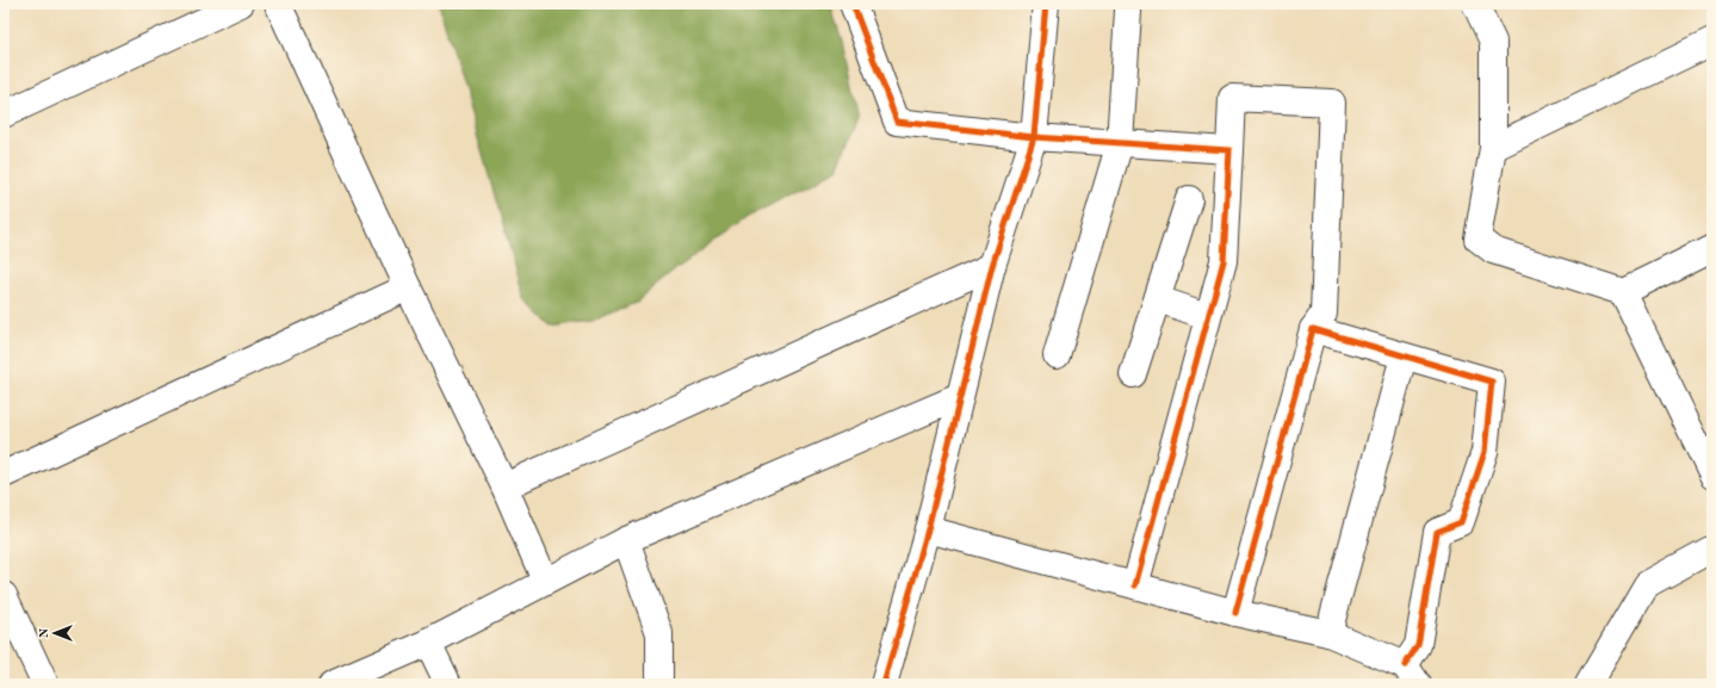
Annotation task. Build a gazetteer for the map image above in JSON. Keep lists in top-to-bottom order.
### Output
{
  "north": "left"
}
